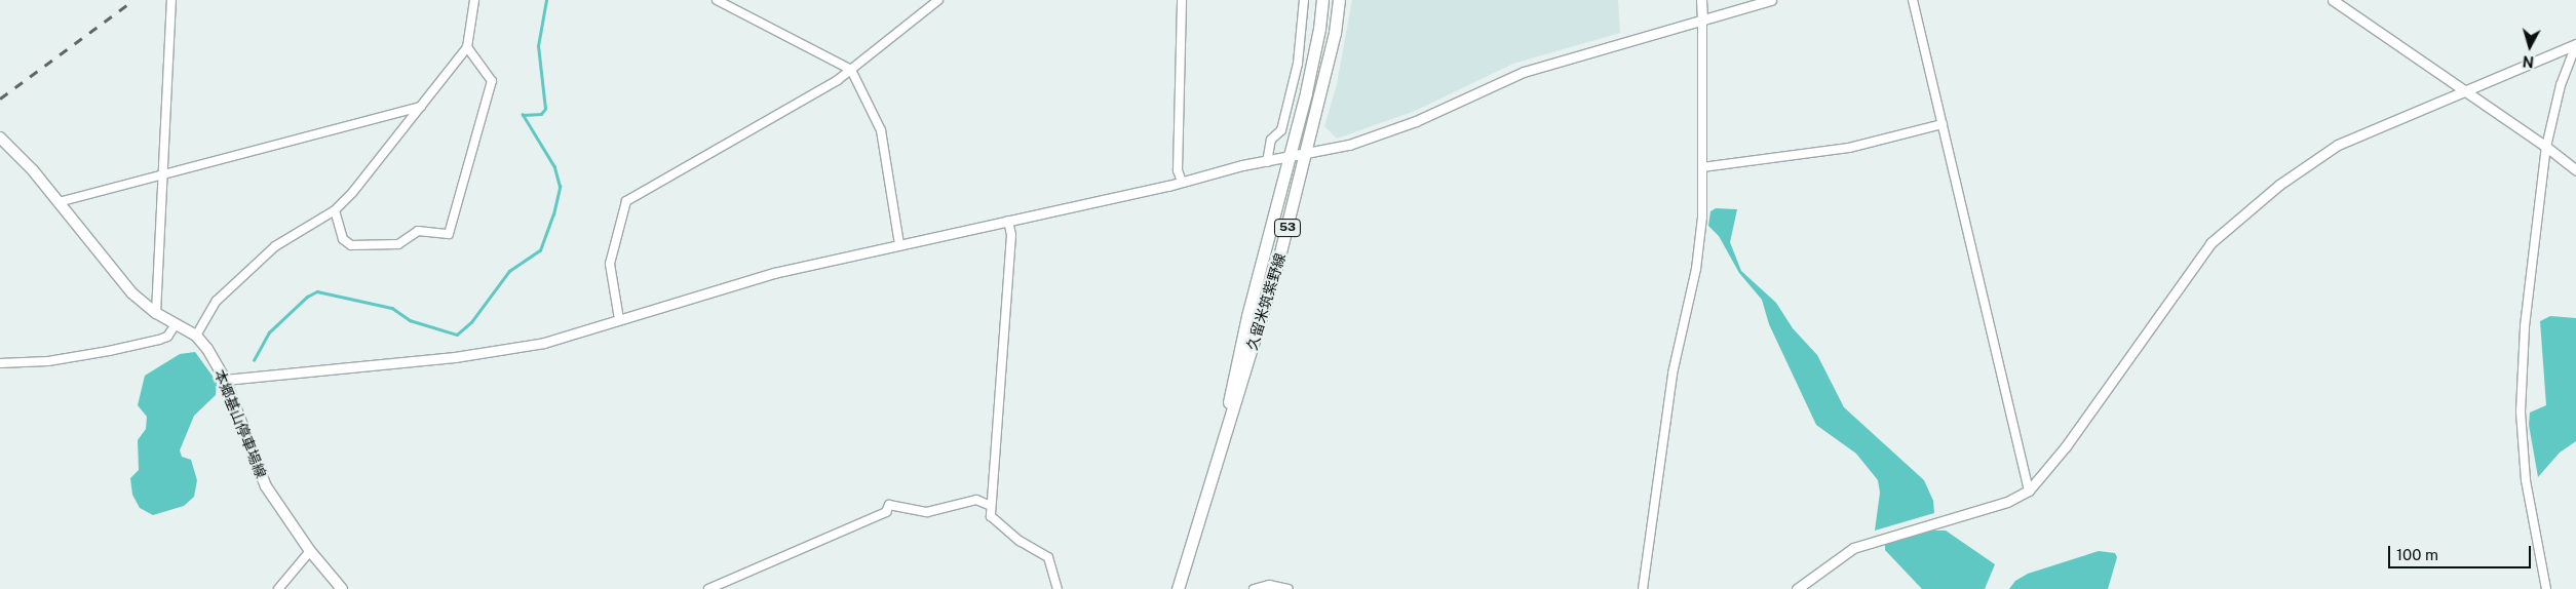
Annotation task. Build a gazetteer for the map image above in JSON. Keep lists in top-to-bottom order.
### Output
{
  "streets": {
    "main road": ["53", "久留米筑紫野線", "本郷基山停車場線"]
  },
  "scale_bar": "100 m",
  "north": "bottom"
}
